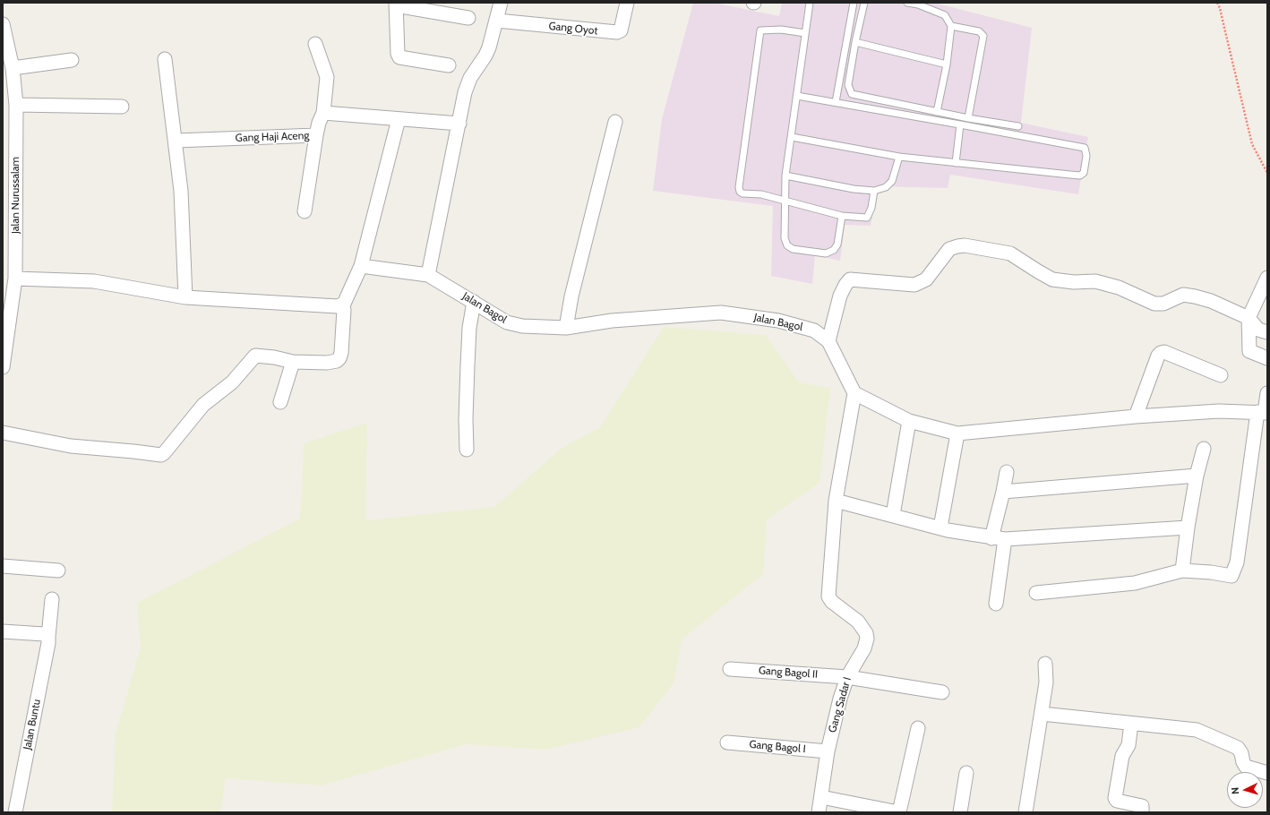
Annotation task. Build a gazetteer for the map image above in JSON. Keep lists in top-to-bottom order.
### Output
{
  "streets": {
    "street": [
      "Gang Oyot",
      "Gang Haji Aceng",
      "Jalan Nurussalam",
      "Jalan Bagol",
      "Gang Bagol II",
      "Gang Sadar I",
      "Jalan Buntu",
      "Gang Bagol I"
    ]
  },
  "crossings": [
    ["Gang Bagol II", "Gang Sadar I"],
    ["Gang Sadar I", "Gang Bagol I"]
  ],
  "north": "left"
}
